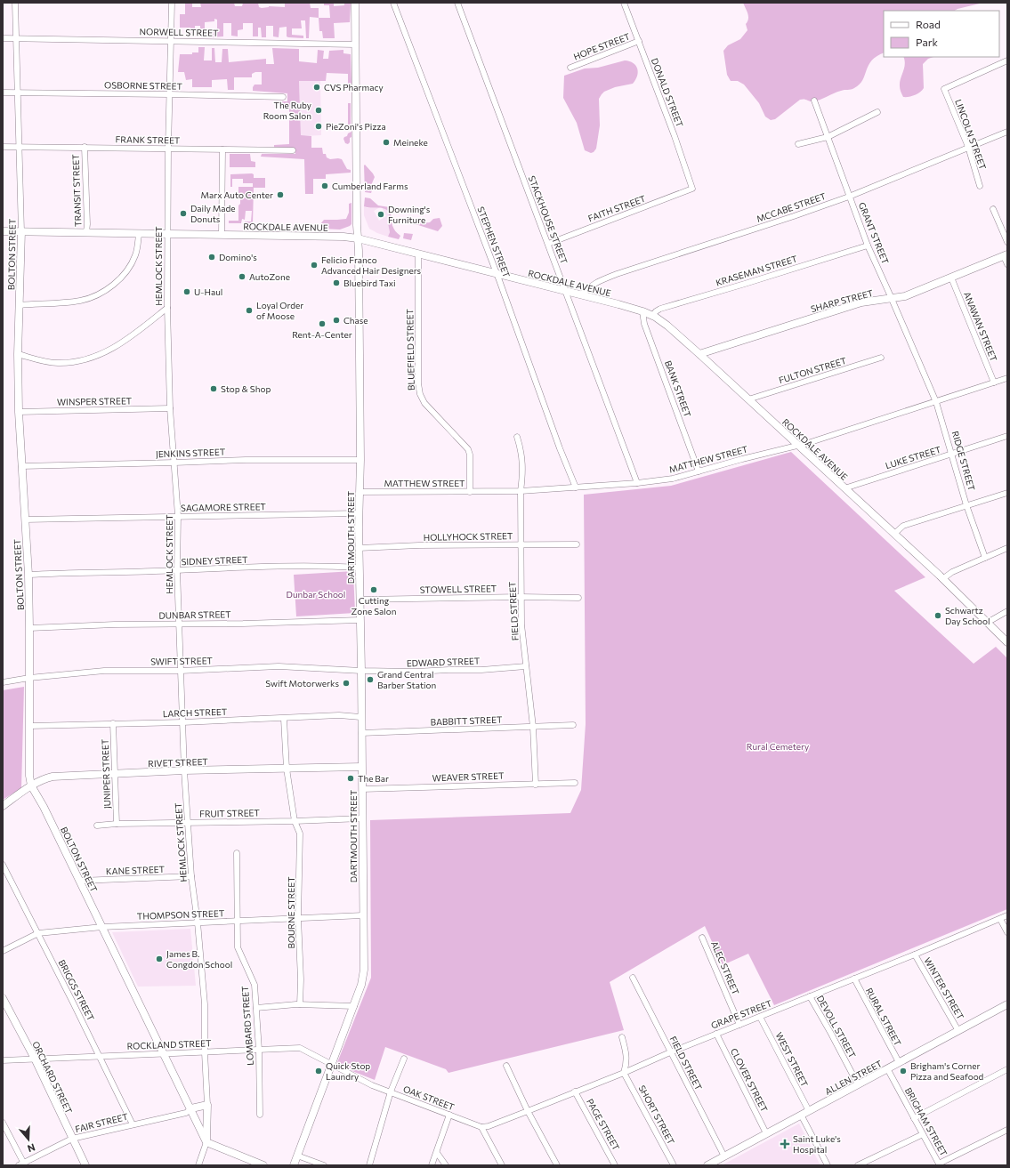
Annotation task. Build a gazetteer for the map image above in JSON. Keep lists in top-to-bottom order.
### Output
{
  "streets": {
    "main road": [
      "ROCKDALE AVENUE",
      "BOLTON STREET",
      "SHARP STREET",
      "DARTMOUTH STREET",
      "RIVET STREET",
      "ORCHARD STREET",
      "ALLEN STREET",
      "FAIR STREET"
    ],
    "street": [
      "NORWELL STREET",
      "HOPE STREET",
      "OSBORNE STREET",
      "DONALD STREET",
      "LINCOLN STREET",
      "FRANK STREET",
      "TRANSIT STREET",
      "MCCABE STREET",
      "FAITH STREET",
      "STACKHOUSE STREET",
      "GRANT STREET",
      "STEPHEN STREET",
      "HEMLOCK STREET",
      "KRASEMAN STREET",
      "ANAWAN STREET",
      "BLUEFIELD STREET",
      "FULTON STREET",
      "BANK STREET",
      "WINSPER STREET",
      "JENKINS STREET",
      "LUKE STREET",
      "MATTHEW STREET",
      "RIDGE STREET",
      "SAGAMORE STREET",
      "HOLLYHOCK STREET",
      "SIDNEY STREET",
      "STOWELL STREET",
      "FIELD STREET",
      "DUNBAR STREET",
      "SWIFT STREET",
      "EDWARD STREET",
      "LARCH STREET",
      "BABBITT STREET",
      "JUNIPER STREET",
      "WEAVER STREET",
      "FRUIT STREET",
      "KANE STREET",
      "BOURNE STREET",
      "THOMPSON STREET",
      "ALEC STREET",
      "WINTER STREET",
      "BRIGGS STREET",
      "GRAPE STREET",
      "RURAL STREET",
      "LOMBARD STREET",
      "DEVOLL STREET",
      "ROCKLAND STREET",
      "WEST STREET",
      "CLOVER STREET",
      "OAK STREET",
      "SHORT STREET",
      "BRIGHAM STREET",
      "PAGE STREET"
    ]
  },
  "crossings": [
    ["NORWELL STREET", "BOLTON STREET"],
    ["NORWELL STREET", "HEMLOCK STREET"],
    ["NORWELL STREET", "DARTMOUTH STREET"],
    ["HOPE STREET", "DONALD STREET"],
    ["OSBORNE STREET", "BOLTON STREET"],
    ["OSBORNE STREET", "HEMLOCK STREET"],
    ["DONALD STREET", "FAITH STREET"],
    ["LINCOLN STREET", "MCCABE STREET"],
    ["FRANK STREET", "TRANSIT STREET"],
    ["FRANK STREET", "BOLTON STREET"],
    ["FRANK STREET", "HEMLOCK STREET"],
    ["TRANSIT STREET", "ROCKDALE AVENUE"],
    ["MCCABE STREET", "ROCKDALE AVENUE"],
    ["MCCABE STREET", "GRANT STREET"],
    ["FAITH STREET", "STACKHOUSE STREET"],
    ["STACKHOUSE STREET", "ROCKDALE AVENUE"],
    ["STACKHOUSE STREET", "MATTHEW STREET"],
    ["ROCKDALE AVENUE", "STEPHEN STREET"],
    ["ROCKDALE AVENUE", "BOLTON STREET"],
    ["ROCKDALE AVENUE", "HEMLOCK STREET"],
    ["ROCKDALE AVENUE", "KRASEMAN STREET"],
    ["ROCKDALE AVENUE", "SHARP STREET"],
    ["ROCKDALE AVENUE", "BLUEFIELD STREET"],
    ["ROCKDALE AVENUE", "FULTON STREET"],
    ["ROCKDALE AVENUE", "BANK STREET"],
    ["ROCKDALE AVENUE", "LUKE STREET"],
    ["ROCKDALE AVENUE", "MATTHEW STREET"],
    ["ROCKDALE AVENUE", "DARTMOUTH STREET"],
    ["GRANT STREET", "KRASEMAN STREET"],
    ["GRANT STREET", "SHARP STREET"],
    ["GRANT STREET", "RIDGE STREET"],
    ["STEPHEN STREET", "MATTHEW STREET"],
    ["BOLTON STREET", "WINSPER STREET"],
    ["BOLTON STREET", "JENKINS STREET"],
    ["BOLTON STREET", "SAGAMORE STREET"],
    ["BOLTON STREET", "SIDNEY STREET"],
    ["BOLTON STREET", "DUNBAR STREET"],
    ["BOLTON STREET", "SWIFT STREET"],
    ["BOLTON STREET", "LARCH STREET"],
    ["BOLTON STREET", "RIVET STREET"],
    ["BOLTON STREET", "KANE STREET"],
    ["BOLTON STREET", "THOMPSON STREET"],
    ["BOLTON STREET", "ROCKLAND STREET"],
    ["BOLTON STREET", "FAIR STREET"],
    ["HEMLOCK STREET", "WINSPER STREET"],
    ["HEMLOCK STREET", "JENKINS STREET"],
    ["HEMLOCK STREET", "SAGAMORE STREET"],
    ["HEMLOCK STREET", "SIDNEY STREET"],
    ["HEMLOCK STREET", "DUNBAR STREET"],
    ["HEMLOCK STREET", "SWIFT STREET"],
    ["HEMLOCK STREET", "LARCH STREET"],
    ["HEMLOCK STREET", "RIVET STREET"],
    ["HEMLOCK STREET", "FRUIT STREET"],
    ["HEMLOCK STREET", "KANE STREET"],
    ["HEMLOCK STREET", "THOMPSON STREET"],
    ["HEMLOCK STREET", "ROCKLAND STREET"],
    ["HEMLOCK STREET", "FAIR STREET"],
    ["SHARP STREET", "ANAWAN STREET"],
    ["ANAWAN STREET", "MATTHEW STREET"],
    ["BLUEFIELD STREET", "MATTHEW STREET"],
    ["BANK STREET", "MATTHEW STREET"],
    ["JENKINS STREET", "DARTMOUTH STREET"],
    ["LUKE STREET", "RIDGE STREET"],
    ["MATTHEW STREET", "RIDGE STREET"],
    ["MATTHEW STREET", "DARTMOUTH STREET"],
    ["MATTHEW STREET", "FIELD STREET"],
    ["SAGAMORE STREET", "DARTMOUTH STREET"],
    ["HOLLYHOCK STREET", "DARTMOUTH STREET"],
    ["HOLLYHOCK STREET", "FIELD STREET"],
    ["DARTMOUTH STREET", "SIDNEY STREET"],
    ["DARTMOUTH STREET", "STOWELL STREET"],
    ["DARTMOUTH STREET", "DUNBAR STREET"],
    ["DARTMOUTH STREET", "SWIFT STREET"],
    ["DARTMOUTH STREET", "EDWARD STREET"],
    ["DARTMOUTH STREET", "LARCH STREET"],
    ["DARTMOUTH STREET", "BABBITT STREET"],
    ["DARTMOUTH STREET", "RIVET STREET"],
    ["DARTMOUTH STREET", "WEAVER STREET"],
    ["DARTMOUTH STREET", "FRUIT STREET"],
    ["DARTMOUTH STREET", "THOMPSON STREET"],
    ["DARTMOUTH STREET", "ROCKLAND STREET"],
    ["DARTMOUTH STREET", "OAK STREET"],
    ["STOWELL STREET", "FIELD STREET"],
    ["FIELD STREET", "EDWARD STREET"],
    ["FIELD STREET", "BABBITT STREET"],
    ["FIELD STREET", "WEAVER STREET"],
    ["FIELD STREET", "GRAPE STREET"],
    ["FIELD STREET", "ALLEN STREET"],
    ["SWIFT STREET", "EDWARD STREET"],
    ["LARCH STREET", "JUNIPER STREET"],
    ["LARCH STREET", "BOURNE STREET"],
    ["RIVET STREET", "JUNIPER STREET"],
    ["RIVET STREET", "BOURNE STREET"],
    ["JUNIPER STREET", "FRUIT STREET"],
    ["FRUIT STREET", "BOURNE STREET"],
    ["BOURNE STREET", "THOMPSON STREET"],
    ["THOMPSON STREET", "BRIGGS STREET"],
    ["THOMPSON STREET", "LOMBARD STREET"],
    ["ALEC STREET", "GRAPE STREET"],
    ["WINTER STREET", "GRAPE STREET"],
    ["WINTER STREET", "ALLEN STREET"],
    ["BRIGGS STREET", "ROCKLAND STREET"],
    ["BRIGGS STREET", "FAIR STREET"],
    ["GRAPE STREET", "RURAL STREET"],
    ["GRAPE STREET", "DEVOLL STREET"],
    ["GRAPE STREET", "WEST STREET"],
    ["GRAPE STREET", "CLOVER STREET"],
    ["GRAPE STREET", "OAK STREET"],
    ["GRAPE STREET", "SHORT STREET"],
    ["GRAPE STREET", "PAGE STREET"],
    ["RURAL STREET", "ALLEN STREET"],
    ["LOMBARD STREET", "ROCKLAND STREET"],
    ["DEVOLL STREET", "ALLEN STREET"],
    ["ROCKLAND STREET", "ORCHARD STREET"],
    ["ROCKLAND STREET", "OAK STREET"],
    ["WEST STREET", "ALLEN STREET"],
    ["ORCHARD STREET", "FAIR STREET"],
    ["ALLEN STREET", "CLOVER STREET"],
    ["ALLEN STREET", "BRIGHAM STREET"]
  ],
  "parks": ["Dunbar School", "Rural Cemetery"],
  "places": {
    "other": [
      "CVS Pharmacy",
      "The Ruby Room Salon",
      "PieZoni's Pizza",
      "Meineke",
      "Cumberland Farms",
      "Marx Auto Center",
      "Daily Made Donuts",
      "Downing's Furniture",
      "Domino's",
      "Felicio Franco Advanced Hair Designers",
      "AutoZone",
      "Bluebird Taxi",
      "U-Haul",
      "Loyal Order of Moose",
      "Chase",
      "Rent-A-Center",
      "Stop & Shop",
      "Cutting Zone Salon",
      "Schwartz Day School",
      "Grand Central Barber Station",
      "Swift Motorwerks",
      "The Bar",
      "James B. Congdon School",
      "Quick Stop Laundry",
      "Brigham's Corner Pizza and Seafood"
    ],
    "health": ["Saint Luke's Hospital"]
  },
  "legend": ["Road", "Park"],
  "north": "bottom"
}
